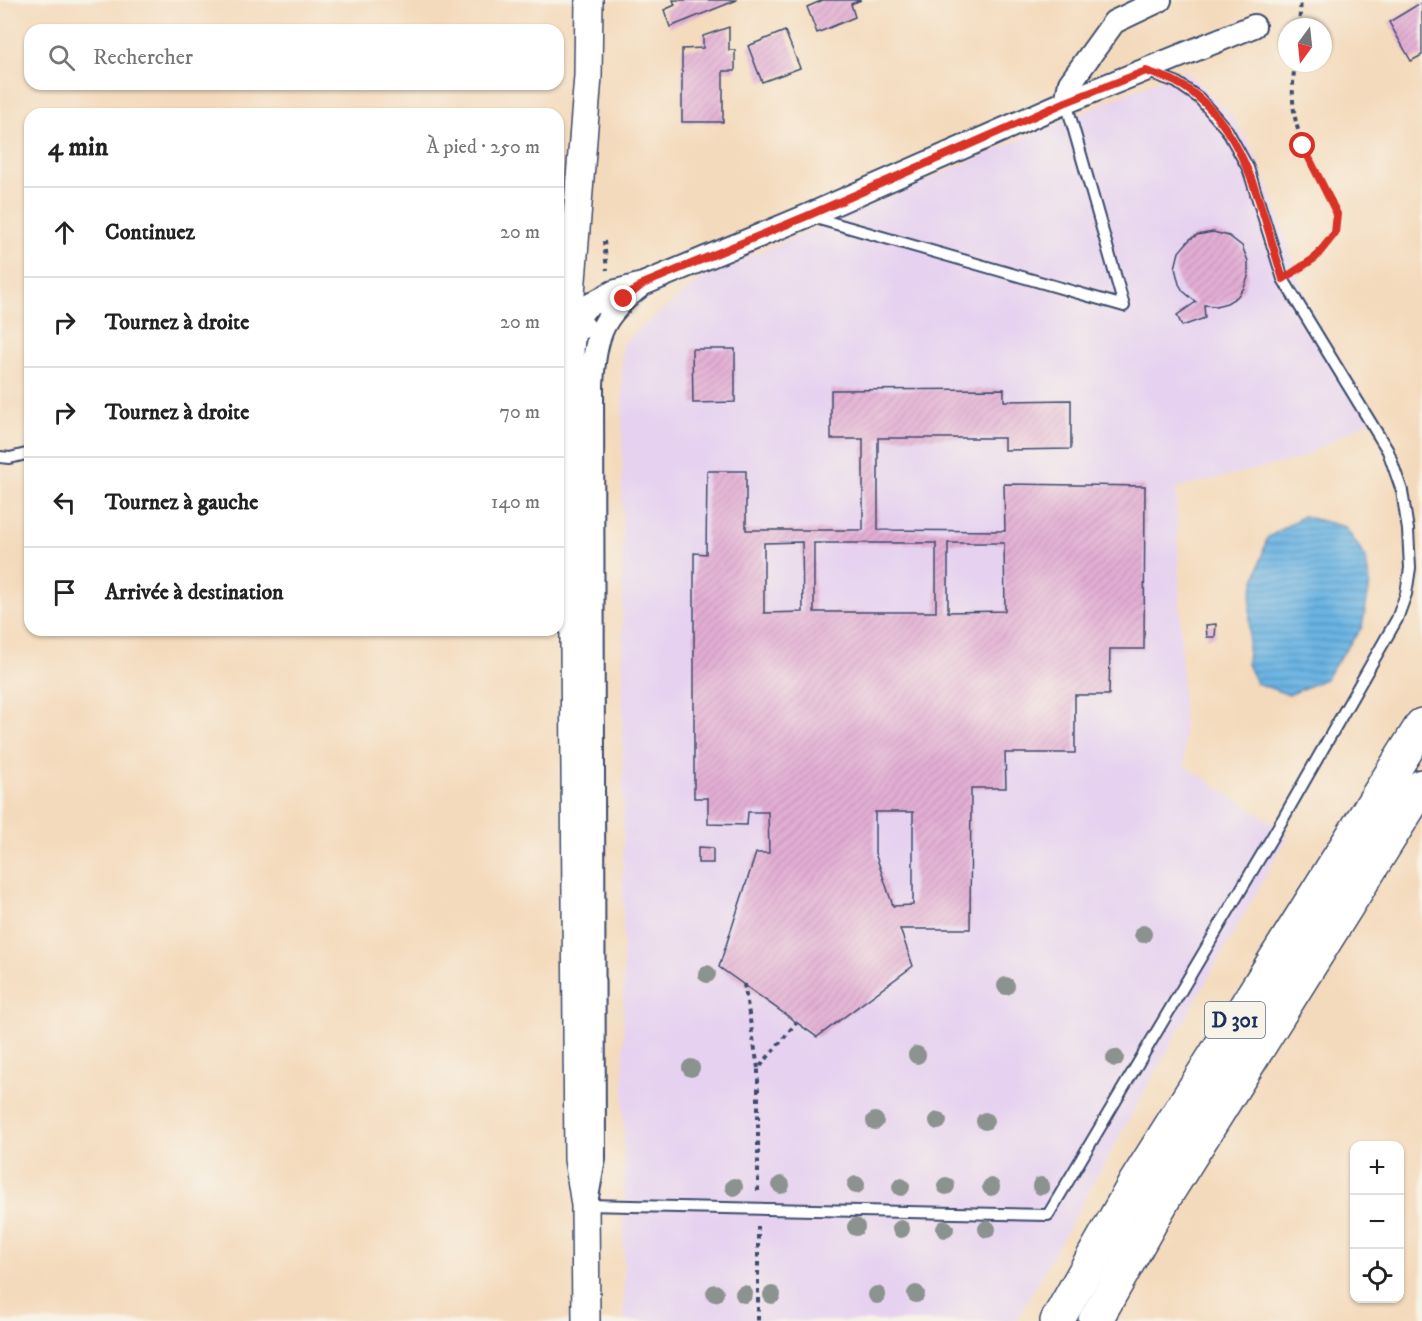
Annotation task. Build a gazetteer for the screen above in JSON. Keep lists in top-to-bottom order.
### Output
{
  "streets": {
    "highway": ["D 301"]
  },
  "north": "bottom",
  "page": {
    "search": "Rechercher",
    "heading": ["4 min", "À pied · 250 m"],
    "list": [
      ["Continuez", "20 m"],
      ["Tournez à droite", "20 m"],
      ["Tournez à droite", "70 m"],
      ["Tournez à gauche", "140 m"],
      "Arrivée à destination"
    ],
    "map_buttons": ["+", "−"]
  }
}
